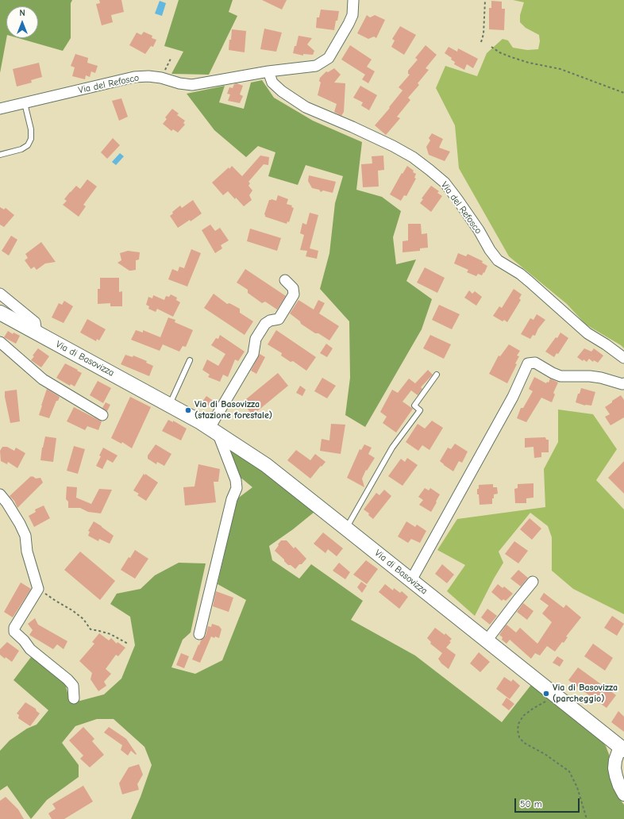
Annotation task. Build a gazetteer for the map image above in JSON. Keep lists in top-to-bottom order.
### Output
{
  "streets": {
    "main road": ["Via di Basovizza"],
    "street": ["Via del Refosco"]
  },
  "places": ["Via di Basovizza (stazione forestale)", "Via di Basovizza (parcheggio)"],
  "scale_bar": "50 m",
  "north": "top"
}
